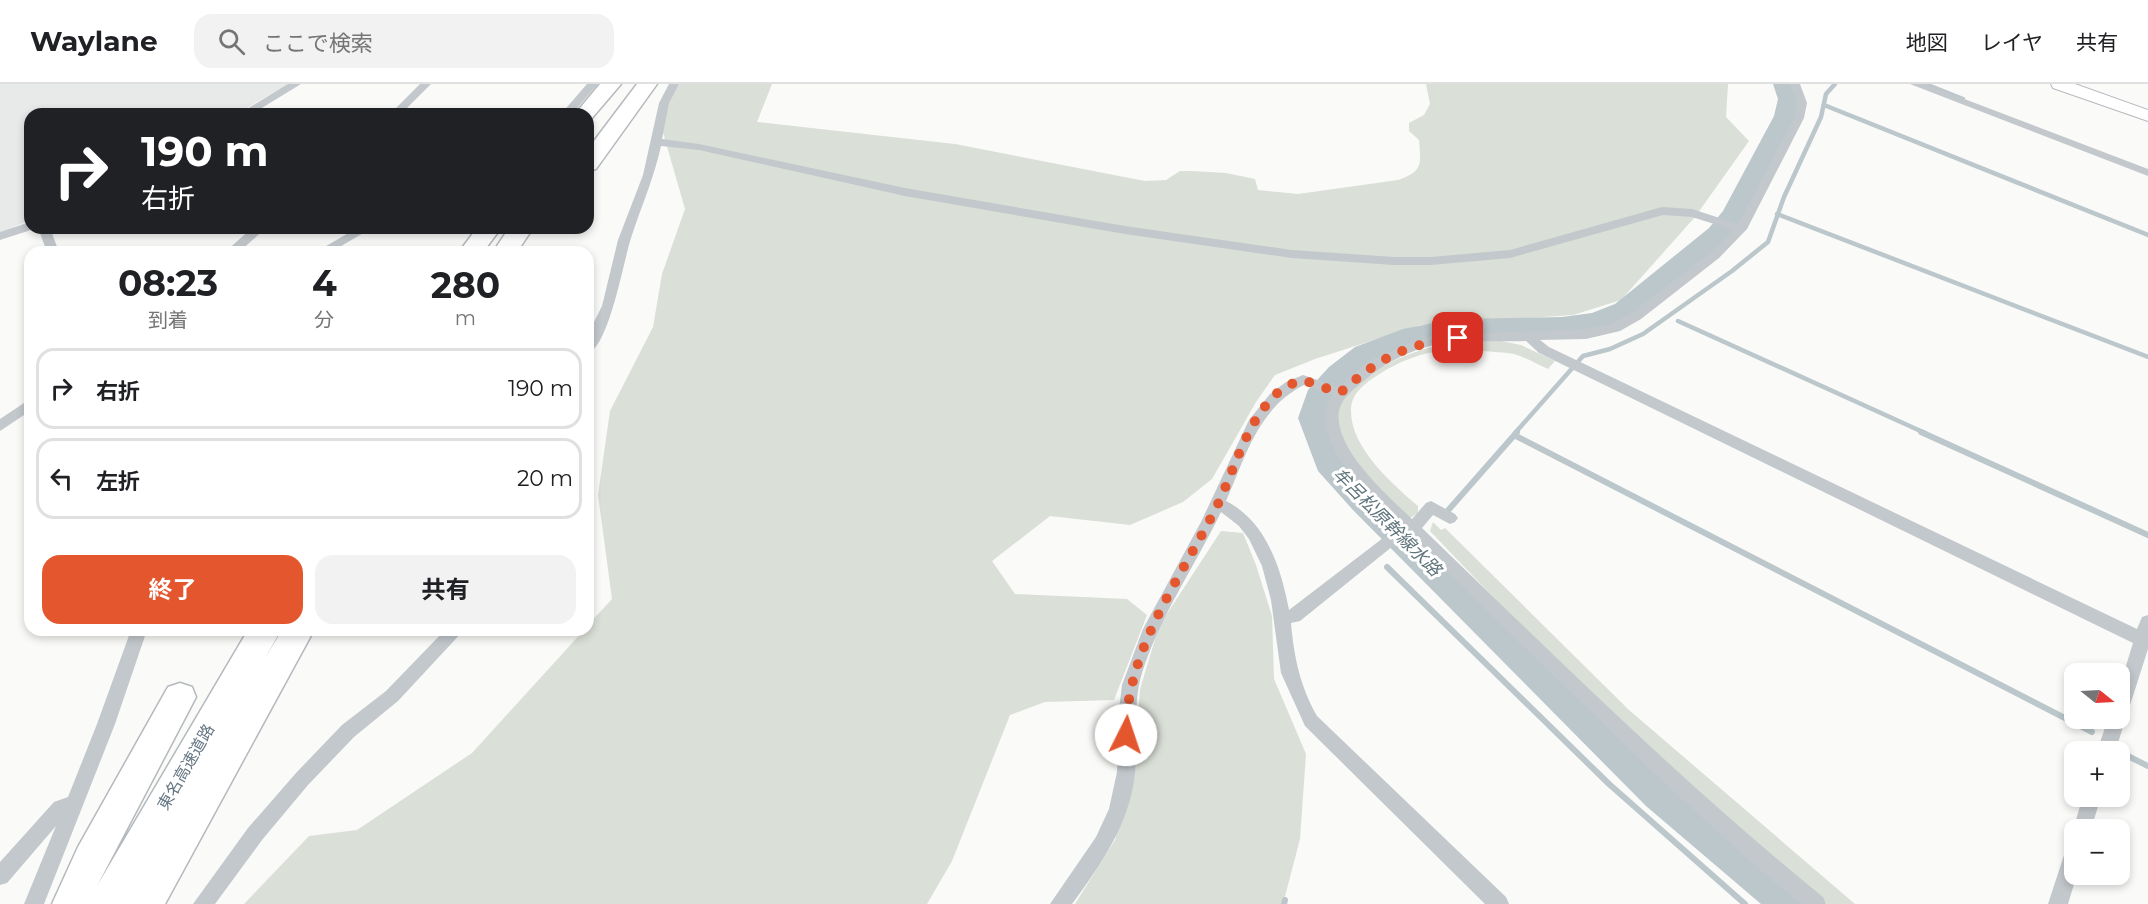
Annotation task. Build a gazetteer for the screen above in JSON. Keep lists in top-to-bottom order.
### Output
{
  "streets": {
    "highway": ["東名高速道路"]
  },
  "water": ["牟呂松原幹線水路"],
  "north": "right",
  "page": {
    "header": "Waylane",
    "search": "ここで検索",
    "nav": ["地図", "レイヤ", "共有"],
    "turn": ["190 m", "右折"],
    "eta": [
      "08:23",
      "到着",
      "4",
      "分",
      "280",
      "m"
    ],
    "list": [
      {
        "name": "右折",
        "value": "190 m"
      },
      {
        "name": "左折",
        "value": "20 m"
      }
    ],
    "buttons": ["終了", "共有"],
    "map_buttons": ["+", "−"]
  }
}
